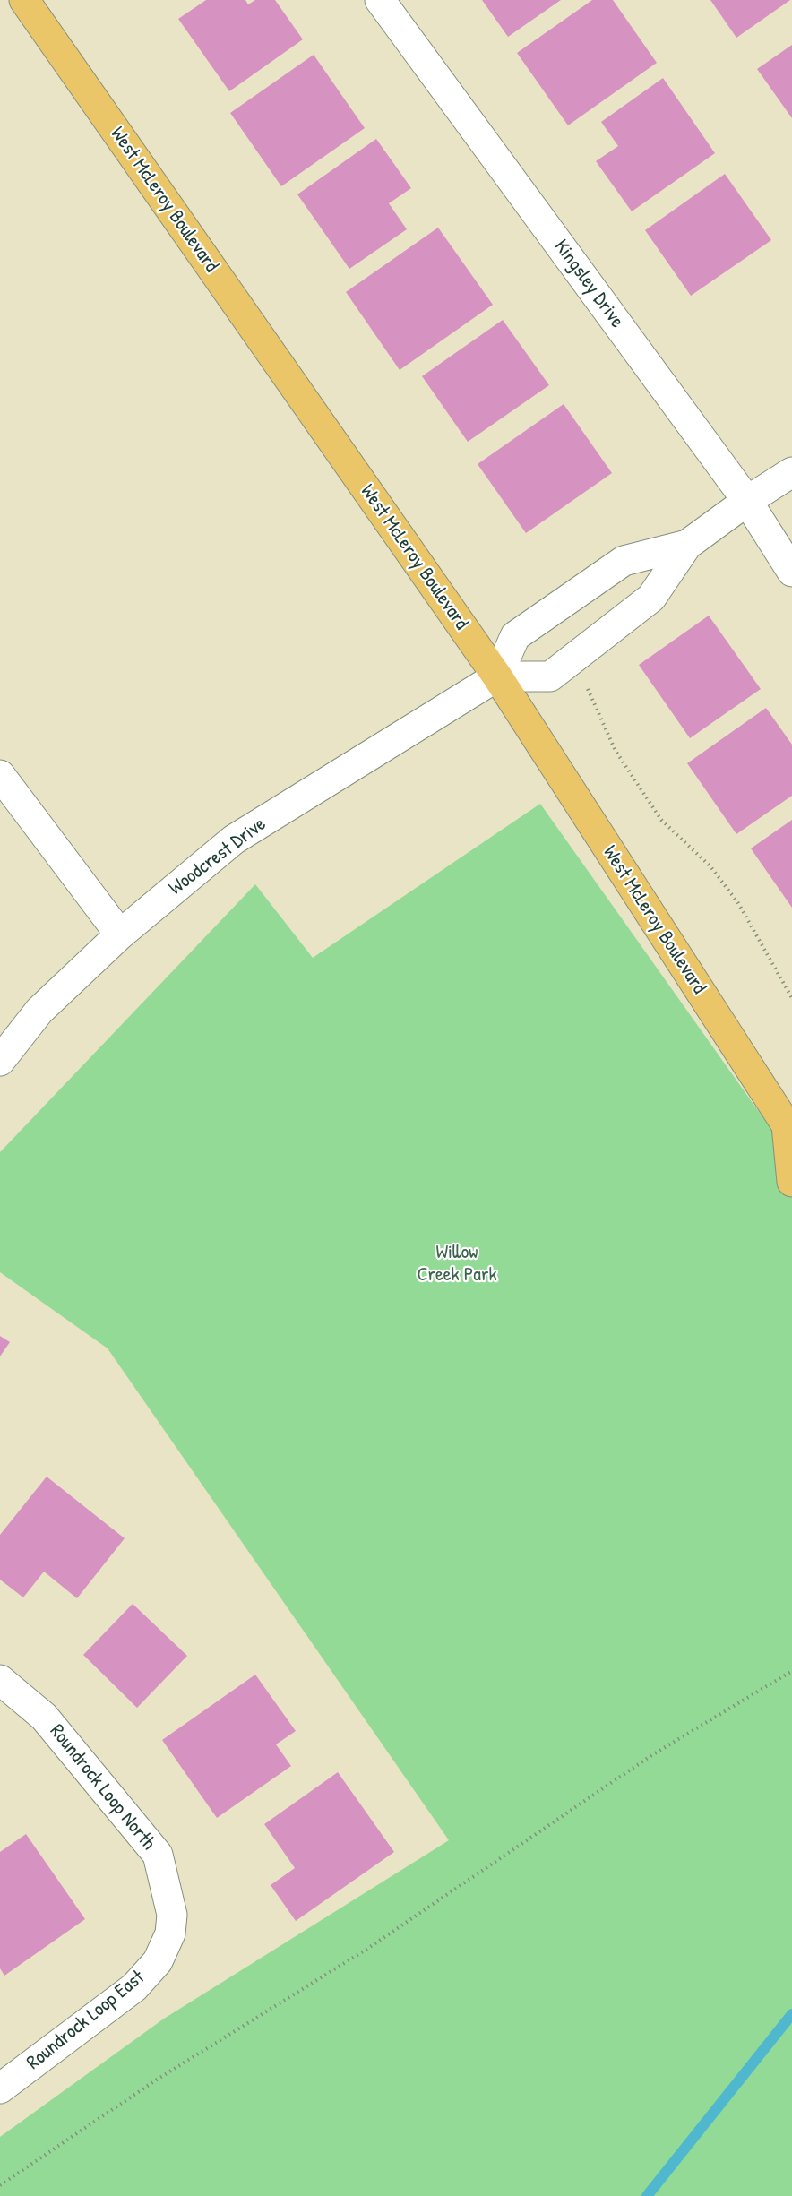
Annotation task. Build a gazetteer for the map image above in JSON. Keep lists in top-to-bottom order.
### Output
{
  "streets": {
    "main road": ["West McLeroy Boulevard"],
    "street": [
      "Kingsley Drive",
      "Woodcrest Drive",
      "Roundrock Loop North",
      "Roundrock Loop East"
    ]
  },
  "crossings": [
    ["West McLeroy Boulevard", "Woodcrest Drive"],
    ["Roundrock Loop North", "Roundrock Loop East"]
  ],
  "parks": ["Willow Creek Park"]
}
